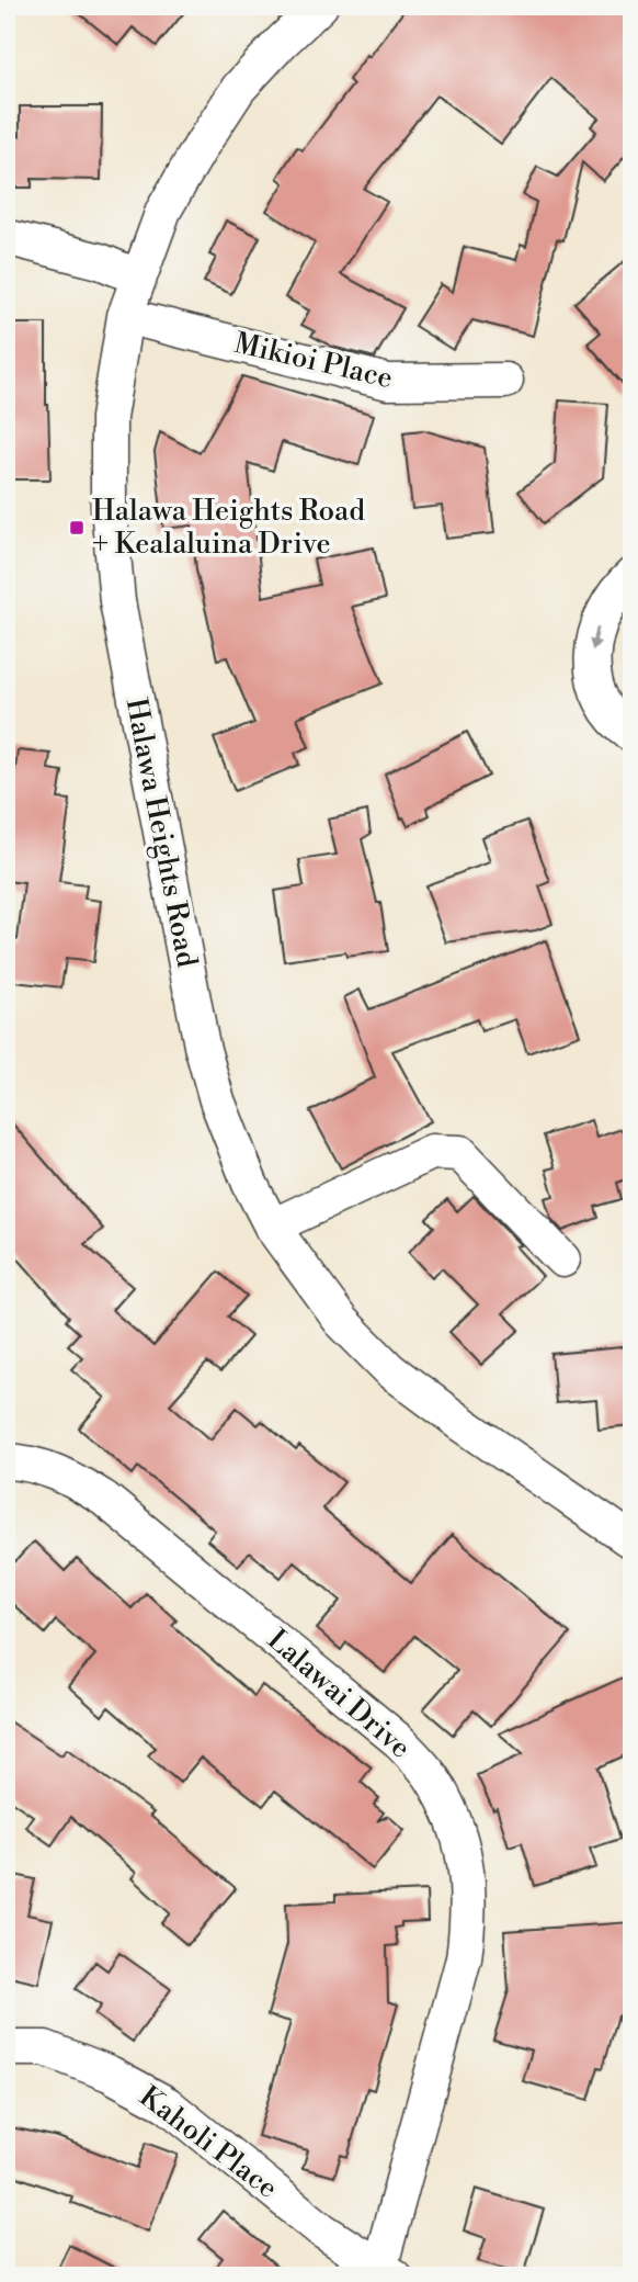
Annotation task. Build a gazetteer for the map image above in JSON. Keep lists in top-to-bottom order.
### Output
{
  "streets": {
    "street": [
      "Mikioi Place",
      "Halawa Heights Road",
      "Lalawai Drive",
      "Kaholi Place"
    ]
  },
  "crossings": [
    ["Mikioi Place", "Halawa Heights Road"],
    ["Lalawai Drive", "Kaholi Place"]
  ],
  "places": {
    "transit": ["Halawa Heights Road + Kealaluina Drive"]
  }
}
